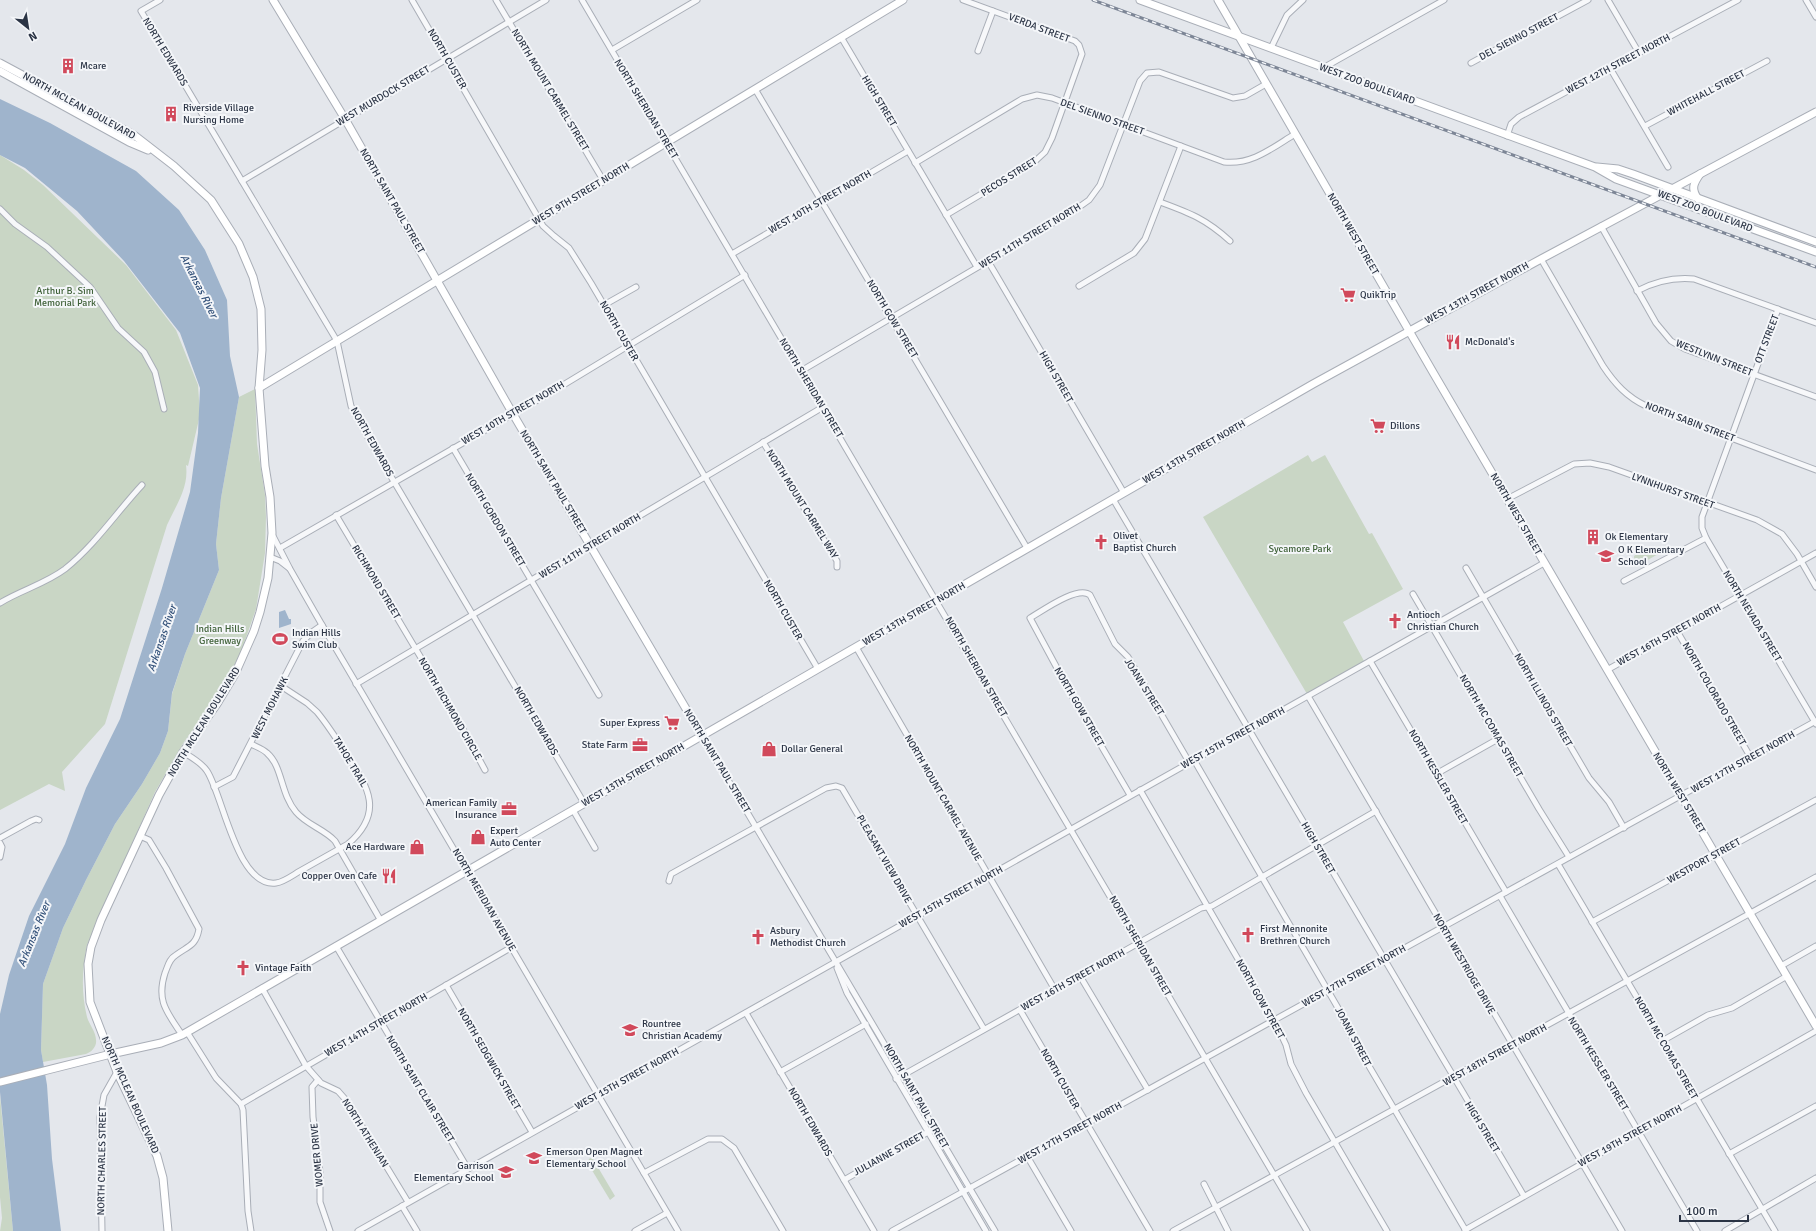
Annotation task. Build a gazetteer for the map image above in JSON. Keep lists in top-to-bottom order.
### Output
{
  "streets": {
    "main road": [
      "WEST ZOO BOULEVARD",
      "NORTH MCLEAN BOULEVARD",
      "WEST 9TH STREET NORTH",
      "NORTH SAINT PAUL STREET",
      "NORTH WEST STREET",
      "WEST 13TH STREET NORTH"
    ],
    "street": [
      "VERDA STREET",
      "DEL SIENNO STREET",
      "NORTH EDWARDS",
      "NORTH CUSTER",
      "WEST 12TH STREET NORTH",
      "NORTH MOUNT CARMEL STREET",
      "WHITEHALL STREET",
      "WEST MURDOCK STREET",
      "HIGH STREET",
      "NORTH SHERIDAN STREET",
      "PECOS STREET",
      "WEST 10TH STREET NORTH",
      "WEST 11TH STREET NORTH",
      "NORTH GOW STREET",
      "OTT STREET",
      "WESTLYNN STREET",
      "NORTH SABIN STREET",
      "LYNNHURST STREET",
      "NORTH MOUNT CARMEL WAY",
      "NORTH GORDON STREET",
      "RICHMOND STREET",
      "NORTH NEVADA STREET",
      "WEST 16TH STREET NORTH",
      "JOANN STREET",
      "NORTH COLORADO STREET",
      "NORTH ILLINOIS STREET",
      "WEST MOHAWK",
      "NORTH RICHMOND CIRCLE",
      "NORTH MC COMAS STREET",
      "WEST 15TH STREET NORTH",
      "TAHOE TRAIL",
      "WEST 17TH STREET NORTH",
      "NORTH KESSLER STREET",
      "NORTH MOUNT CARMEL AVENUE",
      "PLEASANT VIEW DRIVE",
      "WESTPORT STREET",
      "NORTH MERIDIAN AVENUE",
      "NORTH WESTRIDGE DRIVE",
      "WEST 14TH STREET NORTH",
      "WEST 18TH STREET NORTH",
      "NORTH SEDGWICK STREET",
      "NORTH SAINT CLAIR STREET",
      "NORTH ATHENIAN",
      "WEST 19TH STREET NORTH",
      "JULIANNE STREET",
      "WOMER DRIVE",
      "NORTH CHARLES STREET"
    ]
  },
  "crossings": [
    ["VERDA STREET", "DEL SIENNO STREET"],
    ["VERDA STREET", "PECOS STREET"],
    ["DEL SIENNO STREET", "HIGH STREET"],
    ["DEL SIENNO STREET", "PECOS STREET"],
    ["DEL SIENNO STREET", "NORTH WEST STREET"],
    ["DEL SIENNO STREET", "WEST 11TH STREET NORTH"],
    ["NORTH EDWARDS", "WEST MURDOCK STREET"],
    ["NORTH EDWARDS", "WEST 9TH STREET NORTH"],
    ["NORTH EDWARDS", "WEST 10TH STREET NORTH"],
    ["NORTH EDWARDS", "WEST 11TH STREET NORTH"],
    ["NORTH EDWARDS", "WEST 13TH STREET NORTH"],
    ["NORTH EDWARDS", "WEST 15TH STREET NORTH"],
    ["NORTH EDWARDS", "JULIANNE STREET"],
    ["NORTH CUSTER", "WEST MURDOCK STREET"],
    ["NORTH CUSTER", "WEST 9TH STREET NORTH"],
    ["NORTH CUSTER", "WEST 10TH STREET NORTH"],
    ["NORTH CUSTER", "WEST 11TH STREET NORTH"],
    ["NORTH CUSTER", "WEST 13TH STREET NORTH"],
    ["NORTH CUSTER", "WEST 16TH STREET NORTH"],
    ["NORTH CUSTER", "WEST 17TH STREET NORTH"],
    ["WEST 12TH STREET NORTH", "WEST ZOO BOULEVARD"],
    ["WEST ZOO BOULEVARD", "NORTH WEST STREET"],
    ["WEST ZOO BOULEVARD", "WEST 13TH STREET NORTH"],
    ["NORTH MOUNT CARMEL STREET", "WEST MURDOCK STREET"],
    ["NORTH MOUNT CARMEL STREET", "WEST 9TH STREET NORTH"],
    ["WEST MURDOCK STREET", "NORTH SAINT PAUL STREET"],
    ["HIGH STREET", "PECOS STREET"],
    ["HIGH STREET", "WEST 9TH STREET NORTH"],
    ["HIGH STREET", "WEST 10TH STREET NORTH"],
    ["HIGH STREET", "WEST 11TH STREET NORTH"],
    ["HIGH STREET", "WEST 13TH STREET NORTH"],
    ["HIGH STREET", "WEST 16TH STREET NORTH"],
    ["HIGH STREET", "WEST 15TH STREET NORTH"],
    ["HIGH STREET", "WEST 17TH STREET NORTH"],
    ["HIGH STREET", "WEST 18TH STREET NORTH"],
    ["HIGH STREET", "WEST 19TH STREET NORTH"],
    ["NORTH MCLEAN BOULEVARD", "WEST 9TH STREET NORTH"],
    ["NORTH MCLEAN BOULEVARD", "WEST 13TH STREET NORTH"],
    ["NORTH MCLEAN BOULEVARD", "TAHOE TRAIL"],
    ["NORTH MCLEAN BOULEVARD", "NORTH MERIDIAN AVENUE"],
    ["NORTH MCLEAN BOULEVARD", "NORTH CHARLES STREET"],
    ["NORTH SHERIDAN STREET", "WEST 9TH STREET NORTH"],
    ["NORTH SHERIDAN STREET", "WEST 10TH STREET NORTH"],
    ["NORTH SHERIDAN STREET", "WEST 11TH STREET NORTH"],
    ["NORTH SHERIDAN STREET", "WEST 13TH STREET NORTH"],
    ["NORTH SHERIDAN STREET", "WEST 16TH STREET NORTH"],
    ["NORTH SHERIDAN STREET", "WEST 15TH STREET NORTH"],
    ["NORTH SHERIDAN STREET", "WEST 17TH STREET NORTH"],
    ["NORTH SHERIDAN STREET", "WEST 18TH STREET NORTH"],
    ["WEST 9TH STREET NORTH", "NORTH SAINT PAUL STREET"],
    ["WEST 9TH STREET NORTH", "NORTH GOW STREET"],
    ["NORTH SAINT PAUL STREET", "WEST 10TH STREET NORTH"],
    ["NORTH SAINT PAUL STREET", "WEST 11TH STREET NORTH"],
    ["NORTH SAINT PAUL STREET", "WEST 13TH STREET NORTH"],
    ["NORTH SAINT PAUL STREET", "WEST 16TH STREET NORTH"],
    ["NORTH SAINT PAUL STREET", "WEST 15TH STREET NORTH"],
    ["NORTH SAINT PAUL STREET", "WEST 17TH STREET NORTH"],
    ["NORTH SAINT PAUL STREET", "PLEASANT VIEW DRIVE"],
    ["NORTH SAINT PAUL STREET", "JULIANNE STREET"],
    ["WEST 10TH STREET NORTH", "NORTH GOW STREET"],
    ["WEST 10TH STREET NORTH", "NORTH GORDON STREET"],
    ["WEST 10TH STREET NORTH", "RICHMOND STREET"],
    ["WEST 10TH STREET NORTH", "NORTH MERIDIAN AVENUE"],
    ["NORTH WEST STREET", "WEST 11TH STREET NORTH"],
    ["NORTH WEST STREET", "WEST 13TH STREET NORTH"],
    ["NORTH WEST STREET", "LYNNHURST STREET"],
    ["NORTH WEST STREET", "WEST 16TH STREET NORTH"],
    ["NORTH WEST STREET", "WEST 15TH STREET NORTH"],
    ["NORTH WEST STREET", "WEST 17TH STREET NORTH"],
    ["NORTH WEST STREET", "WESTPORT STREET"],
    ["NORTH WEST STREET", "WEST 18TH STREET NORTH"],
    ["WEST 11TH STREET NORTH", "NORTH GOW STREET"],
    ["WEST 11TH STREET NORTH", "NORTH MOUNT CARMEL WAY"],
    ["WEST 11TH STREET NORTH", "NORTH GORDON STREET"],
    ["WEST 11TH STREET NORTH", "RICHMOND STREET"],
    ["WEST 11TH STREET NORTH", "NORTH RICHMOND CIRCLE"],
    ["WEST 11TH STREET NORTH", "NORTH MERIDIAN AVENUE"],
    ["WEST 13TH STREET NORTH", "NORTH GOW STREET"],
    ["WEST 13TH STREET NORTH", "WESTLYNN STREET"],
    ["WEST 13TH STREET NORTH", "NORTH SABIN STREET"],
    ["WEST 13TH STREET NORTH", "NORTH MOUNT CARMEL AVENUE"],
    ["WEST 13TH STREET NORTH", "NORTH MERIDIAN AVENUE"],
    ["WEST 13TH STREET NORTH", "NORTH SAINT CLAIR STREET"],
    ["WEST 13TH STREET NORTH", "NORTH ATHENIAN"],
    ["NORTH GOW STREET", "WEST 16TH STREET NORTH"],
    ["NORTH GOW STREET", "JOANN STREET"],
    ["NORTH GOW STREET", "WEST 15TH STREET NORTH"],
    ["NORTH GOW STREET", "WEST 17TH STREET NORTH"],
    ["NORTH GOW STREET", "WEST 18TH STREET NORTH"],
    ["OTT STREET", "WESTLYNN STREET"],
    ["OTT STREET", "NORTH SABIN STREET"],
    ["OTT STREET", "LYNNHURST STREET"],
    ["OTT STREET", "NORTH NEVADA STREET"],
    ["LYNNHURST STREET", "NORTH NEVADA STREET"],
    ["LYNNHURST STREET", "WEST 16TH STREET NORTH"],
    ["RICHMOND STREET", "NORTH RICHMOND CIRCLE"],
    ["NORTH NEVADA STREET", "WEST 16TH STREET NORTH"],
    ["NORTH NEVADA STREET", "WEST 17TH STREET NORTH"],
    ["WEST 16TH STREET NORTH", "JOANN STREET"],
    ["WEST 16TH STREET NORTH", "NORTH COLORADO STREET"],
    ["WEST 16TH STREET NORTH", "NORTH MOUNT CARMEL AVENUE"],
    ["WEST 16TH STREET NORTH", "PLEASANT VIEW DRIVE"],
    ["WEST 16TH STREET NORTH", "NORTH WESTRIDGE DRIVE"],
    ["JOANN STREET", "WEST 15TH STREET NORTH"],
    ["JOANN STREET", "WEST 17TH STREET NORTH"],
    ["JOANN STREET", "WEST 18TH STREET NORTH"],
    ["JOANN STREET", "WEST 19TH STREET NORTH"],
    ["NORTH COLORADO STREET", "WEST 17TH STREET NORTH"],
    ["NORTH ILLINOIS STREET", "WEST 15TH STREET NORTH"],
    ["NORTH ILLINOIS STREET", "WEST 17TH STREET NORTH"],
    ["WEST MOHAWK", "TAHOE TRAIL"],
    ["WEST MOHAWK", "NORTH MERIDIAN AVENUE"],
    ["NORTH MC COMAS STREET", "WEST 15TH STREET NORTH"],
    ["NORTH MC COMAS STREET", "WEST 17TH STREET NORTH"],
    ["NORTH MC COMAS STREET", "WESTPORT STREET"],
    ["NORTH MC COMAS STREET", "WEST 18TH STREET NORTH"],
    ["NORTH MC COMAS STREET", "WEST 19TH STREET NORTH"],
    ["WEST 15TH STREET NORTH", "NORTH KESSLER STREET"],
    ["WEST 15TH STREET NORTH", "NORTH MOUNT CARMEL AVENUE"],
    ["WEST 15TH STREET NORTH", "PLEASANT VIEW DRIVE"],
    ["WEST 15TH STREET NORTH", "NORTH MERIDIAN AVENUE"],
    ["WEST 15TH STREET NORTH", "NORTH WESTRIDGE DRIVE"],
    ["WEST 15TH STREET NORTH", "NORTH SEDGWICK STREET"],
    ["WEST 15TH STREET NORTH", "NORTH SAINT CLAIR STREET"],
    ["WEST 15TH STREET NORTH", "NORTH ATHENIAN"],
    ["WEST 17TH STREET NORTH", "NORTH KESSLER STREET"],
    ["WEST 17TH STREET NORTH", "NORTH WESTRIDGE DRIVE"],
    ["NORTH KESSLER STREET", "WEST 18TH STREET NORTH"],
    ["NORTH KESSLER STREET", "WEST 19TH STREET NORTH"],
    ["NORTH MERIDIAN AVENUE", "WEST 14TH STREET NORTH"],
    ["NORTH WESTRIDGE DRIVE", "WEST 18TH STREET NORTH"],
    ["NORTH WESTRIDGE DRIVE", "WEST 19TH STREET NORTH"],
    ["WEST 14TH STREET NORTH", "NORTH SEDGWICK STREET"],
    ["WEST 14TH STREET NORTH", "NORTH SAINT CLAIR STREET"],
    ["WEST 14TH STREET NORTH", "NORTH ATHENIAN"],
    ["NORTH ATHENIAN", "WOMER DRIVE"]
  ],
  "water": ["Arkansas River"],
  "parks": ["Arthur B. Sim Memorial Park", "Sycamore Park", "Indian Hills Greenway"],
  "places": {
    "building": ["Mcare", "Riverside Village Nursing Home", "Ok Elementary"],
    "supermarket": ["QuikTrip", "Dillons", "Super Express"],
    "restaurant": ["McDonald's", "Copper Oven Cafe"],
    "church": [
      "Olivet Baptist Church",
      "Antioch Christian Church",
      "First Mennonite Brethren Church",
      "Asbury Methodist Church",
      "Vintage Faith"
    ],
    "school or university": [
      "O K Elementary School",
      "Rountree Christian Academy",
      "Emerson Open Magnet Elementary School",
      "Garrison Elementary School"
    ],
    "sports": ["Indian Hills Swim Club"],
    "office": ["State Farm", "American Family Insurance"],
    "shop": ["Dollar General", "Expert Auto Center", "Ace Hardware"]
  },
  "scale_bar": "100 m",
  "north": "bottom right"
}
